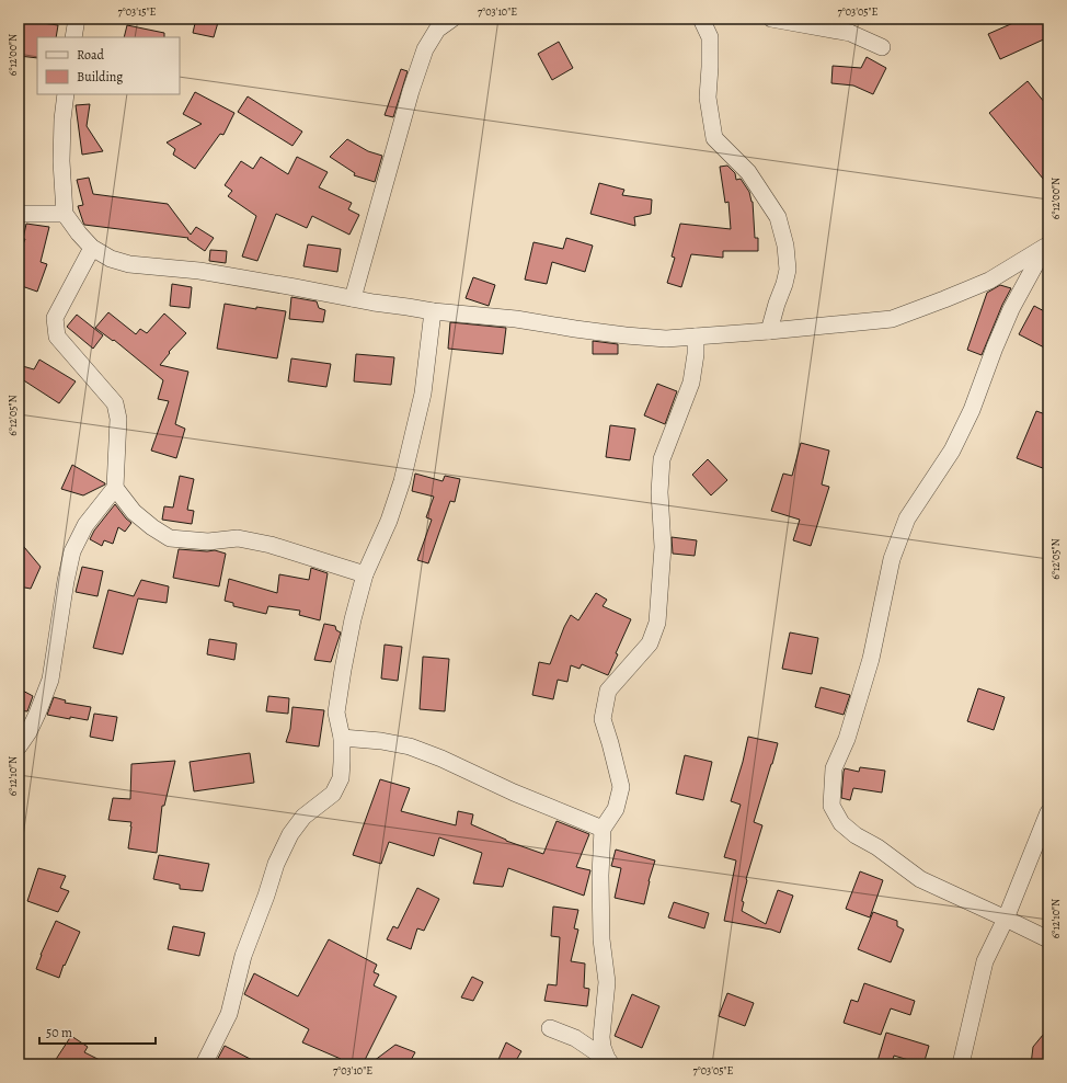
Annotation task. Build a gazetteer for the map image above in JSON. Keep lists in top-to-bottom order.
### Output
{
  "legend": ["Road", "Building"],
  "scale_bar": "50 m",
  "coordinates": [
    "7°03'15\"E",
    "7°03'10\"E",
    "7°03'05\"E",
    "6°12'00\"N",
    "6°12'05\"N",
    "6°12'10\"N"
  ]
}
